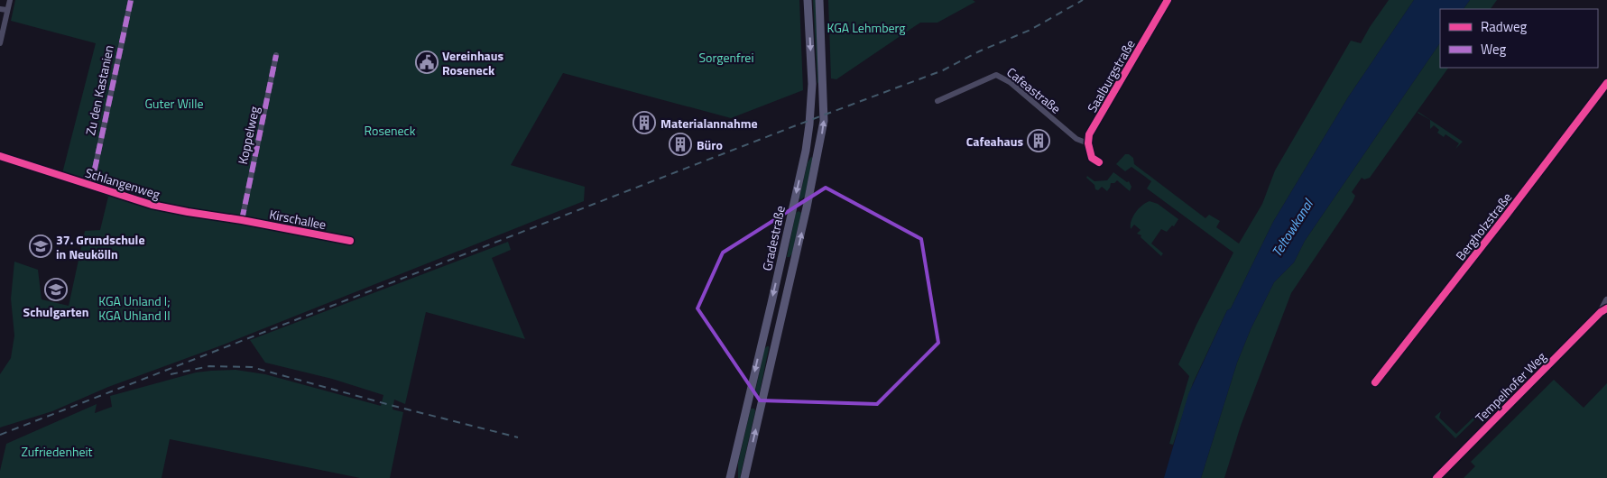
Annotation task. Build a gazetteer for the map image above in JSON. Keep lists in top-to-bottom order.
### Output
{
  "streets": {
    "main road": ["Gradestraße"],
    "street": [
      "Saalburgstraße",
      "Zu den Kastanien",
      "Cafeastraße",
      "Koppelweg",
      "Schlangenweg",
      "Kirschallee",
      "Bergholzstraße",
      "Tempelhofer Weg"
    ]
  },
  "crossings": [
    ["Saalburgstraße", "Cafeastraße"],
    ["Zu den Kastanien", "Schlangenweg"],
    ["Koppelweg", "Schlangenweg"],
    ["Koppelweg", "Kirschallee"],
    ["Schlangenweg", "Kirschallee"]
  ],
  "water": ["Teltowkanal"],
  "parks": [
    "KGA Lehmberg",
    "Sorgenfrei",
    "Guter Wille",
    "Roseneck",
    "KGA Unland I; KGA Uhland II",
    "Zufriedenheit"
  ],
  "places": {
    "public building": ["Vereinhaus Roseneck"],
    "building": ["Materialannahme", "Cafeahaus", "Büro"],
    "school or university": ["37. Grundschule in Neukölln", "Schulgarten"]
  },
  "legend": ["Radweg", "Weg"]
}
